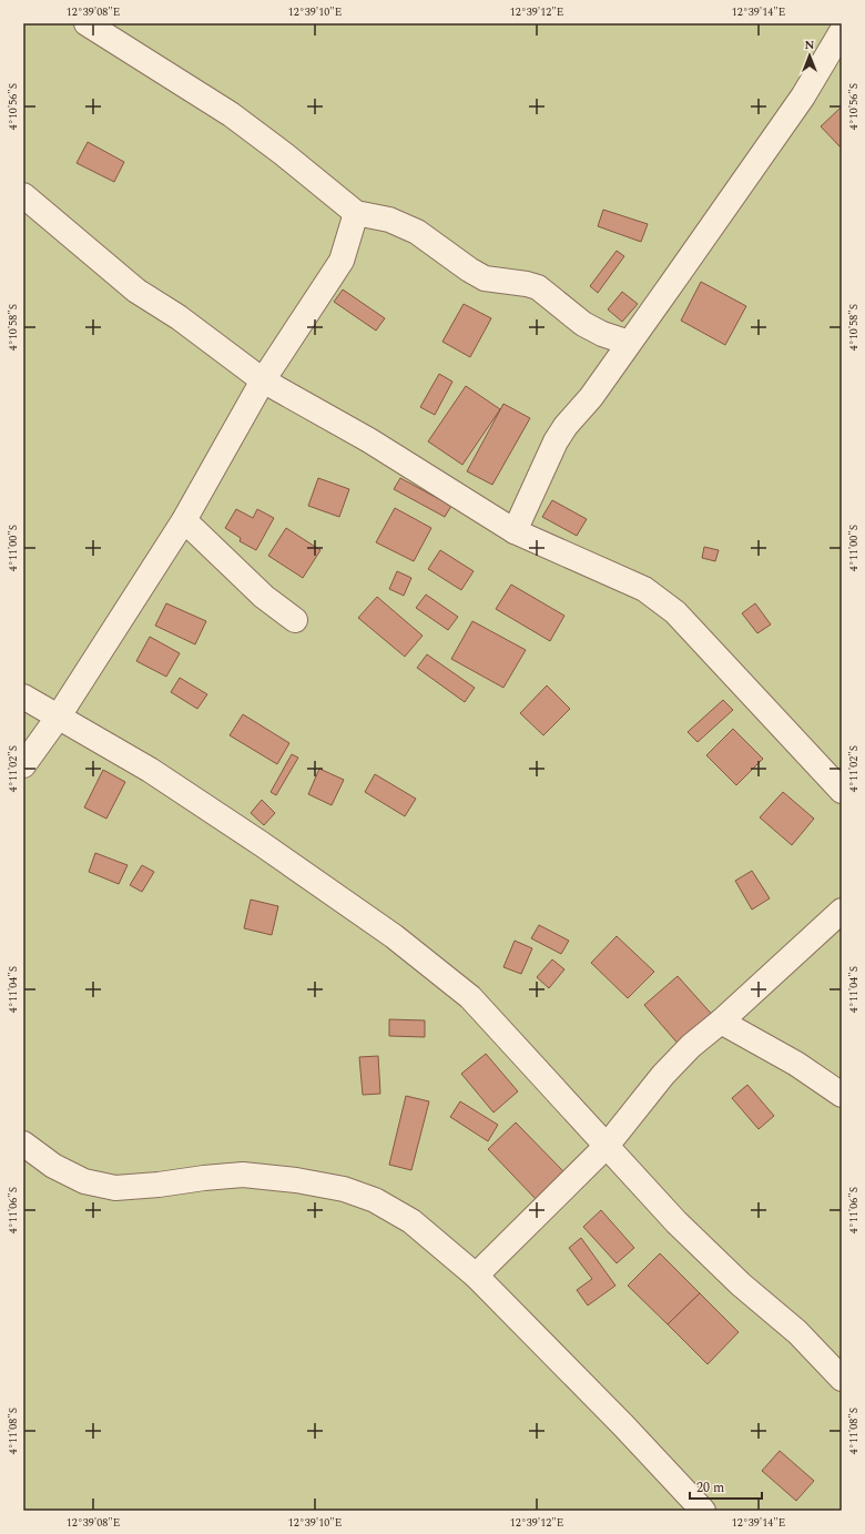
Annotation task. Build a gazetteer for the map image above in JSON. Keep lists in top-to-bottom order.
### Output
{
  "scale_bar": "20 m",
  "north": "top",
  "coordinates": [
    "12°39'08\"E",
    "12°39'10\"E",
    "12°39'12\"E",
    "12°39'14\"E",
    "4°10'56\"S",
    "4°10'58\"S",
    "4°11'00\"S",
    "4°11'02\"S",
    "4°11'04\"S",
    "4°11'06\"S",
    "4°11'08\"S"
  ]
}
